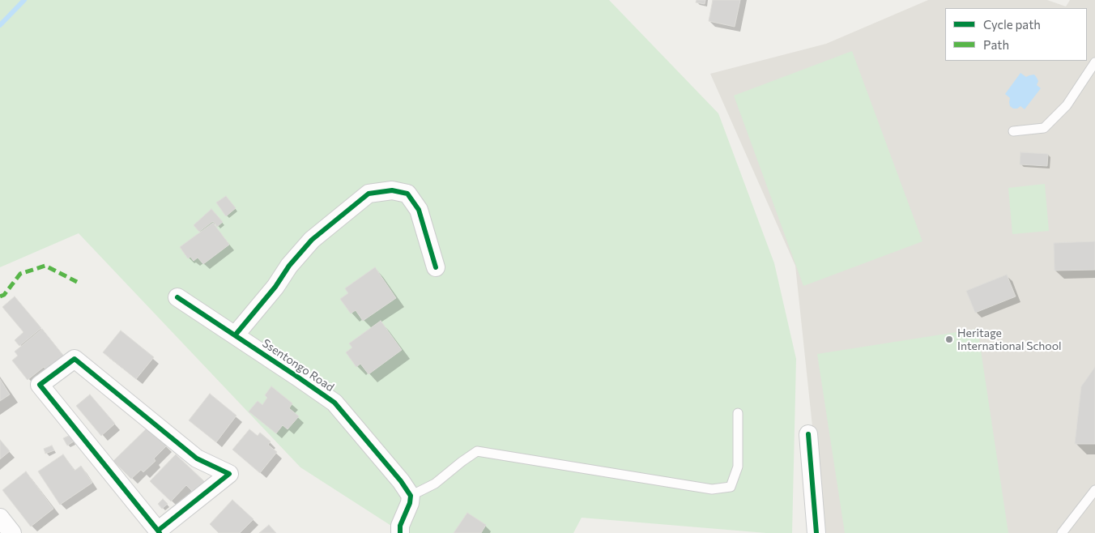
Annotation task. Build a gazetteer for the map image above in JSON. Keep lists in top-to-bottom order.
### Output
{
  "streets": {
    "street": ["Ssentongo Road"]
  },
  "places": ["Heritage International School"],
  "legend": ["Cycle path", "Path"]
}
